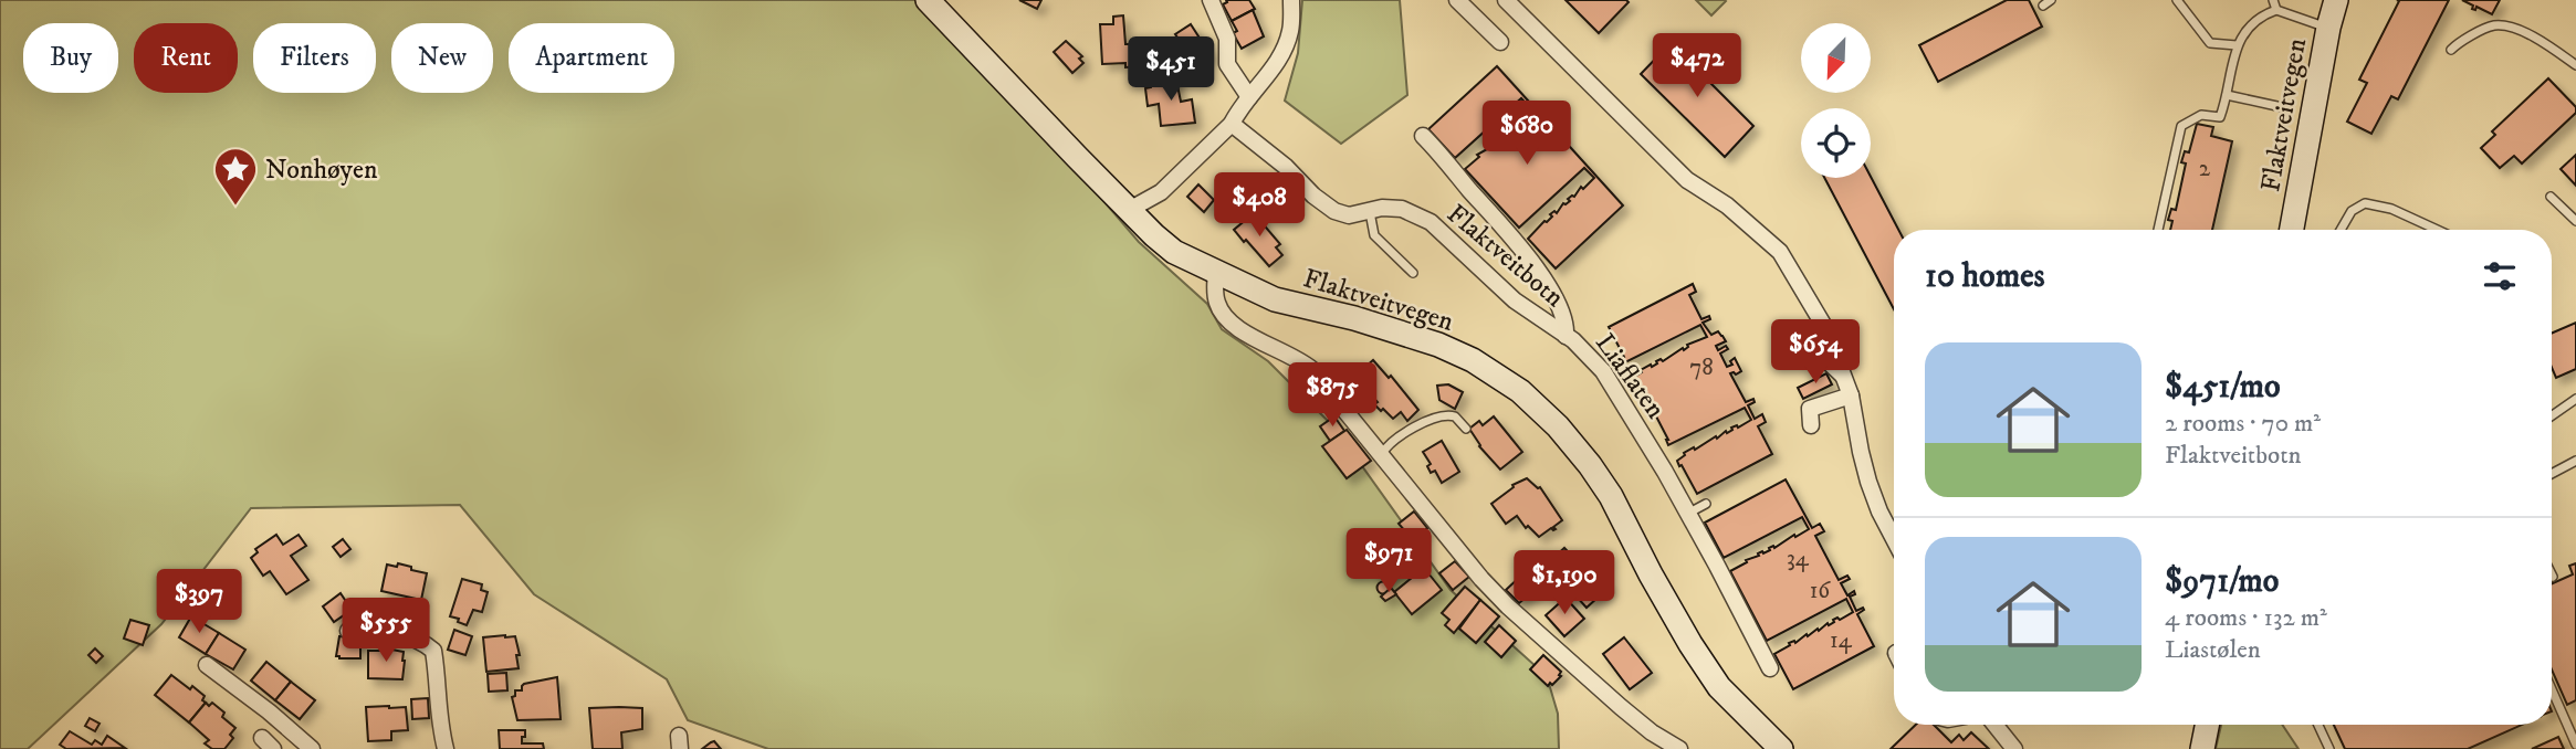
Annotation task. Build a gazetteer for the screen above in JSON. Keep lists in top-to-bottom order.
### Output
{
  "streets": {
    "main road": ["Flaktveitvegen"],
    "street": ["Flaktveitbotn", "Liaflaten"]
  },
  "crossings": [
    ["Flaktveitbotn", "Liaflaten"]
  ],
  "places": {
    "place": ["Nonhøyen"]
  },
  "house_numbers": [
    "2",
    "78",
    "34",
    "16",
    "14"
  ],
  "north": "bottom left",
  "page": {
    "chip": [
      "Buy",
      "Rent",
      "Filters",
      "New",
      "Apartment"
    ],
    "price": [
      "$472",
      "$451",
      "$680",
      "$408",
      "$654",
      "$875",
      "$971",
      "$1,190",
      "$397",
      "$555"
    ],
    "heading": "10 homes",
    "list": [
      {
        "name": "$451/mo",
        "note": "2 rooms · 70 m² · Flaktveitbotn"
      },
      {
        "name": "$971/mo",
        "note": "4 rooms · 132 m² · Liastølen"
      }
    ]
  }
}
